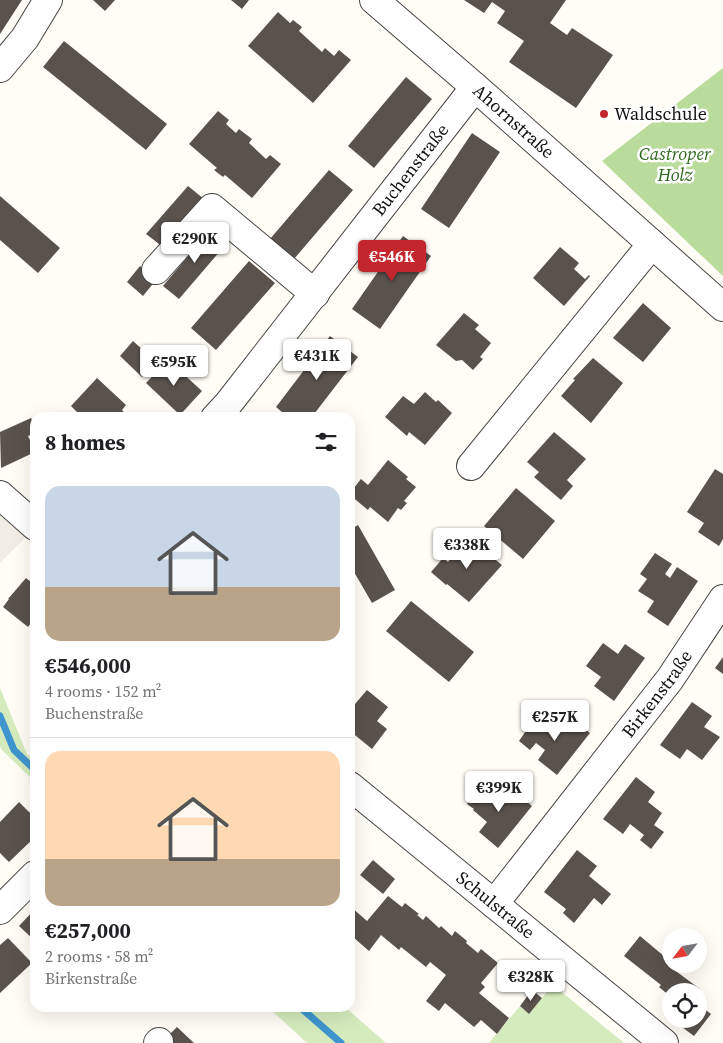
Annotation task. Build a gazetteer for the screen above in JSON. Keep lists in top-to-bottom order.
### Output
{
  "streets": {
    "street": [
      "Ahornstraße",
      "Buchenstraße",
      "Birkenstraße",
      "Schulstraße"
    ]
  },
  "crossings": [
    ["Ahornstraße", "Buchenstraße"],
    ["Birkenstraße", "Schulstraße"]
  ],
  "parks": ["Castroper Holz"],
  "places": ["Waldschule"],
  "north": "bottom left",
  "page": {
    "price": [
      "€290K",
      "€546K",
      "€431K",
      "€595K",
      "€338K",
      "€257K",
      "€399K",
      "€328K"
    ],
    "heading": "8 homes",
    "list": [
      {
        "name": "€546,000",
        "note": "4 rooms · 152 m² · Buchenstraße"
      },
      {
        "name": "€257,000",
        "note": "2 rooms · 58 m² · Birkenstraße"
      }
    ]
  }
}
